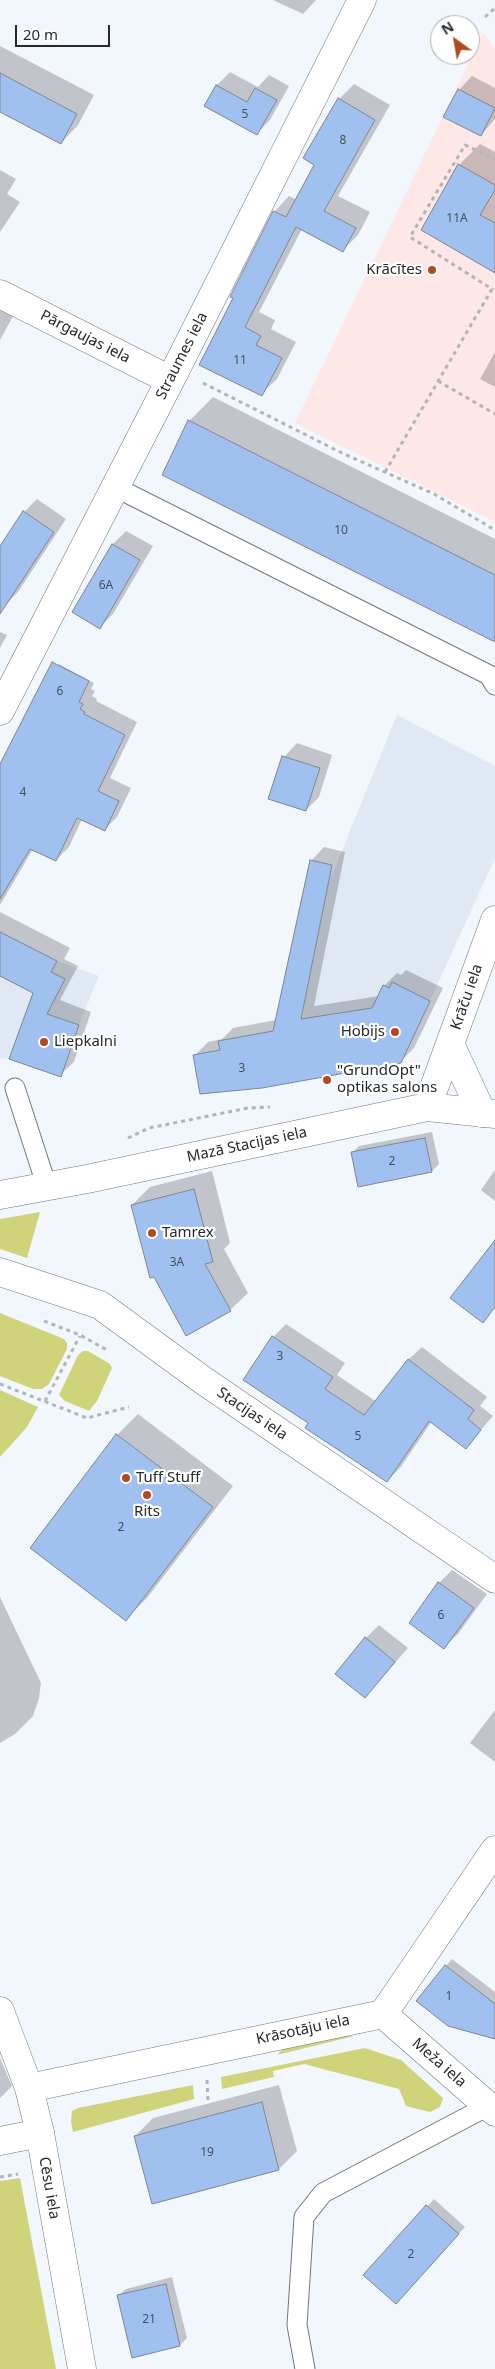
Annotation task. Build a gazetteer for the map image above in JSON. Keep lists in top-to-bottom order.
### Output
{
  "streets": {
    "street": [
      "Pārgaujas iela",
      "Straumes iela",
      "Krāču iela",
      "Mazā Stacijas iela",
      "Stacijas iela",
      "Krāsotāju iela",
      "Meža iela",
      "Cēsu iela"
    ]
  },
  "crossings": [
    ["Pārgaujas iela", "Straumes iela"],
    ["Krāču iela", "Mazā Stacijas iela"],
    ["Krāsotāju iela", "Meža iela"],
    ["Krāsotāju iela", "Cēsu iela"]
  ],
  "places": [
    "Krācītes",
    "Hobijs",
    "Liepkalni",
    "\"GrundOpt\" optikas salons",
    "Tamrex",
    "Tuff Stuff",
    "Rits"
  ],
  "house_numbers": [
    "5",
    "8",
    "11A",
    "11",
    "10",
    "6A",
    "6",
    "4",
    "3",
    "2",
    "3A",
    "3",
    "5",
    "2",
    "6",
    "1",
    "19",
    "2",
    "21"
  ],
  "scale_bar": "20 m",
  "north": "top left"
}
